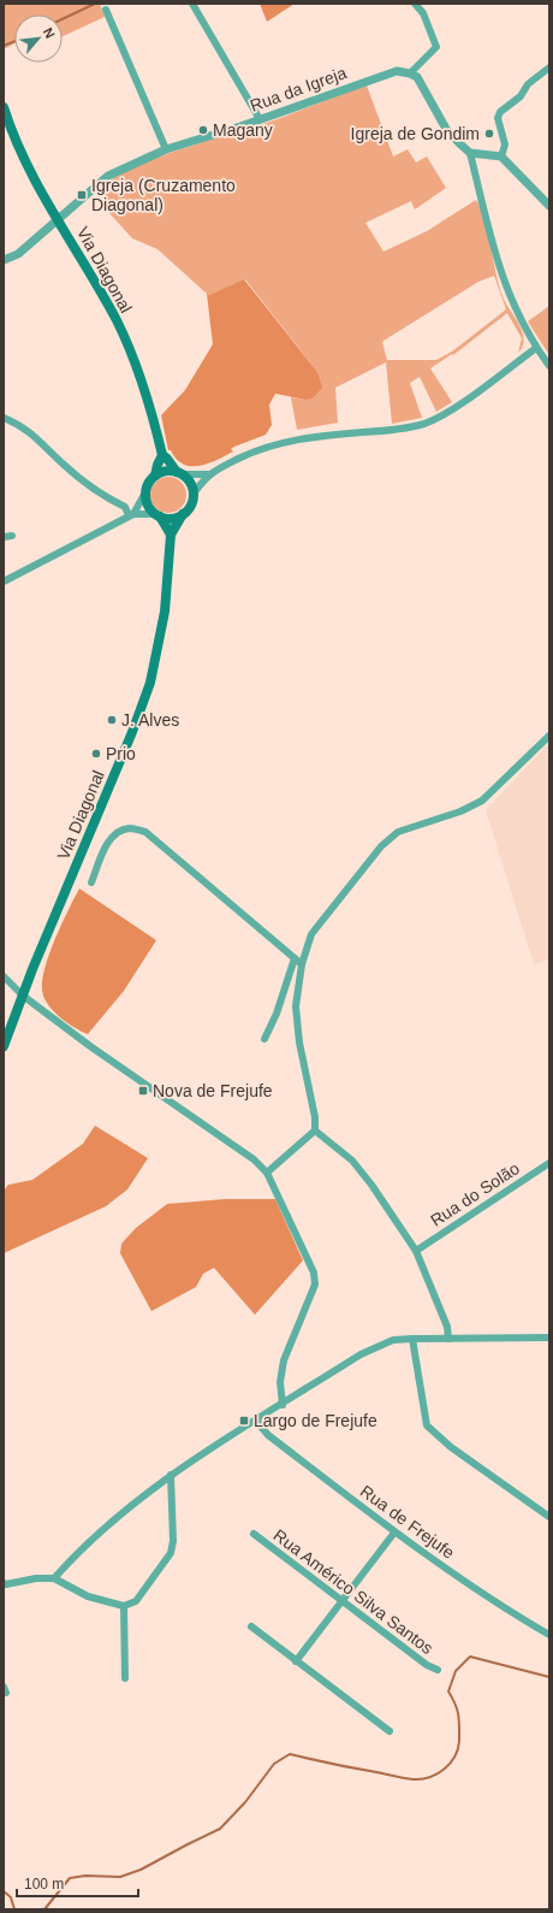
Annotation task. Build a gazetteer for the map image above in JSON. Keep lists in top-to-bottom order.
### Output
{
  "streets": {
    "main road": ["Via Diagonal"],
    "street": [
      "Rua da Igreja",
      "Rua do Solão",
      "Rua de Frejufe",
      "Rua Américo Silva Santos"
    ]
  },
  "crossings": [
    ["Rua da Igreja", "Via Diagonal"]
  ],
  "places": {
    "other": [
      "Magany",
      "Igreja de Gondim",
      "J. Alves",
      "Prio"
    ],
    "transit": ["Igreja (Cruzamento Diagonal)", "Nova de Frejufe", "Largo de Frejufe"]
  },
  "scale_bar": "100 m",
  "north": "top right"
}
